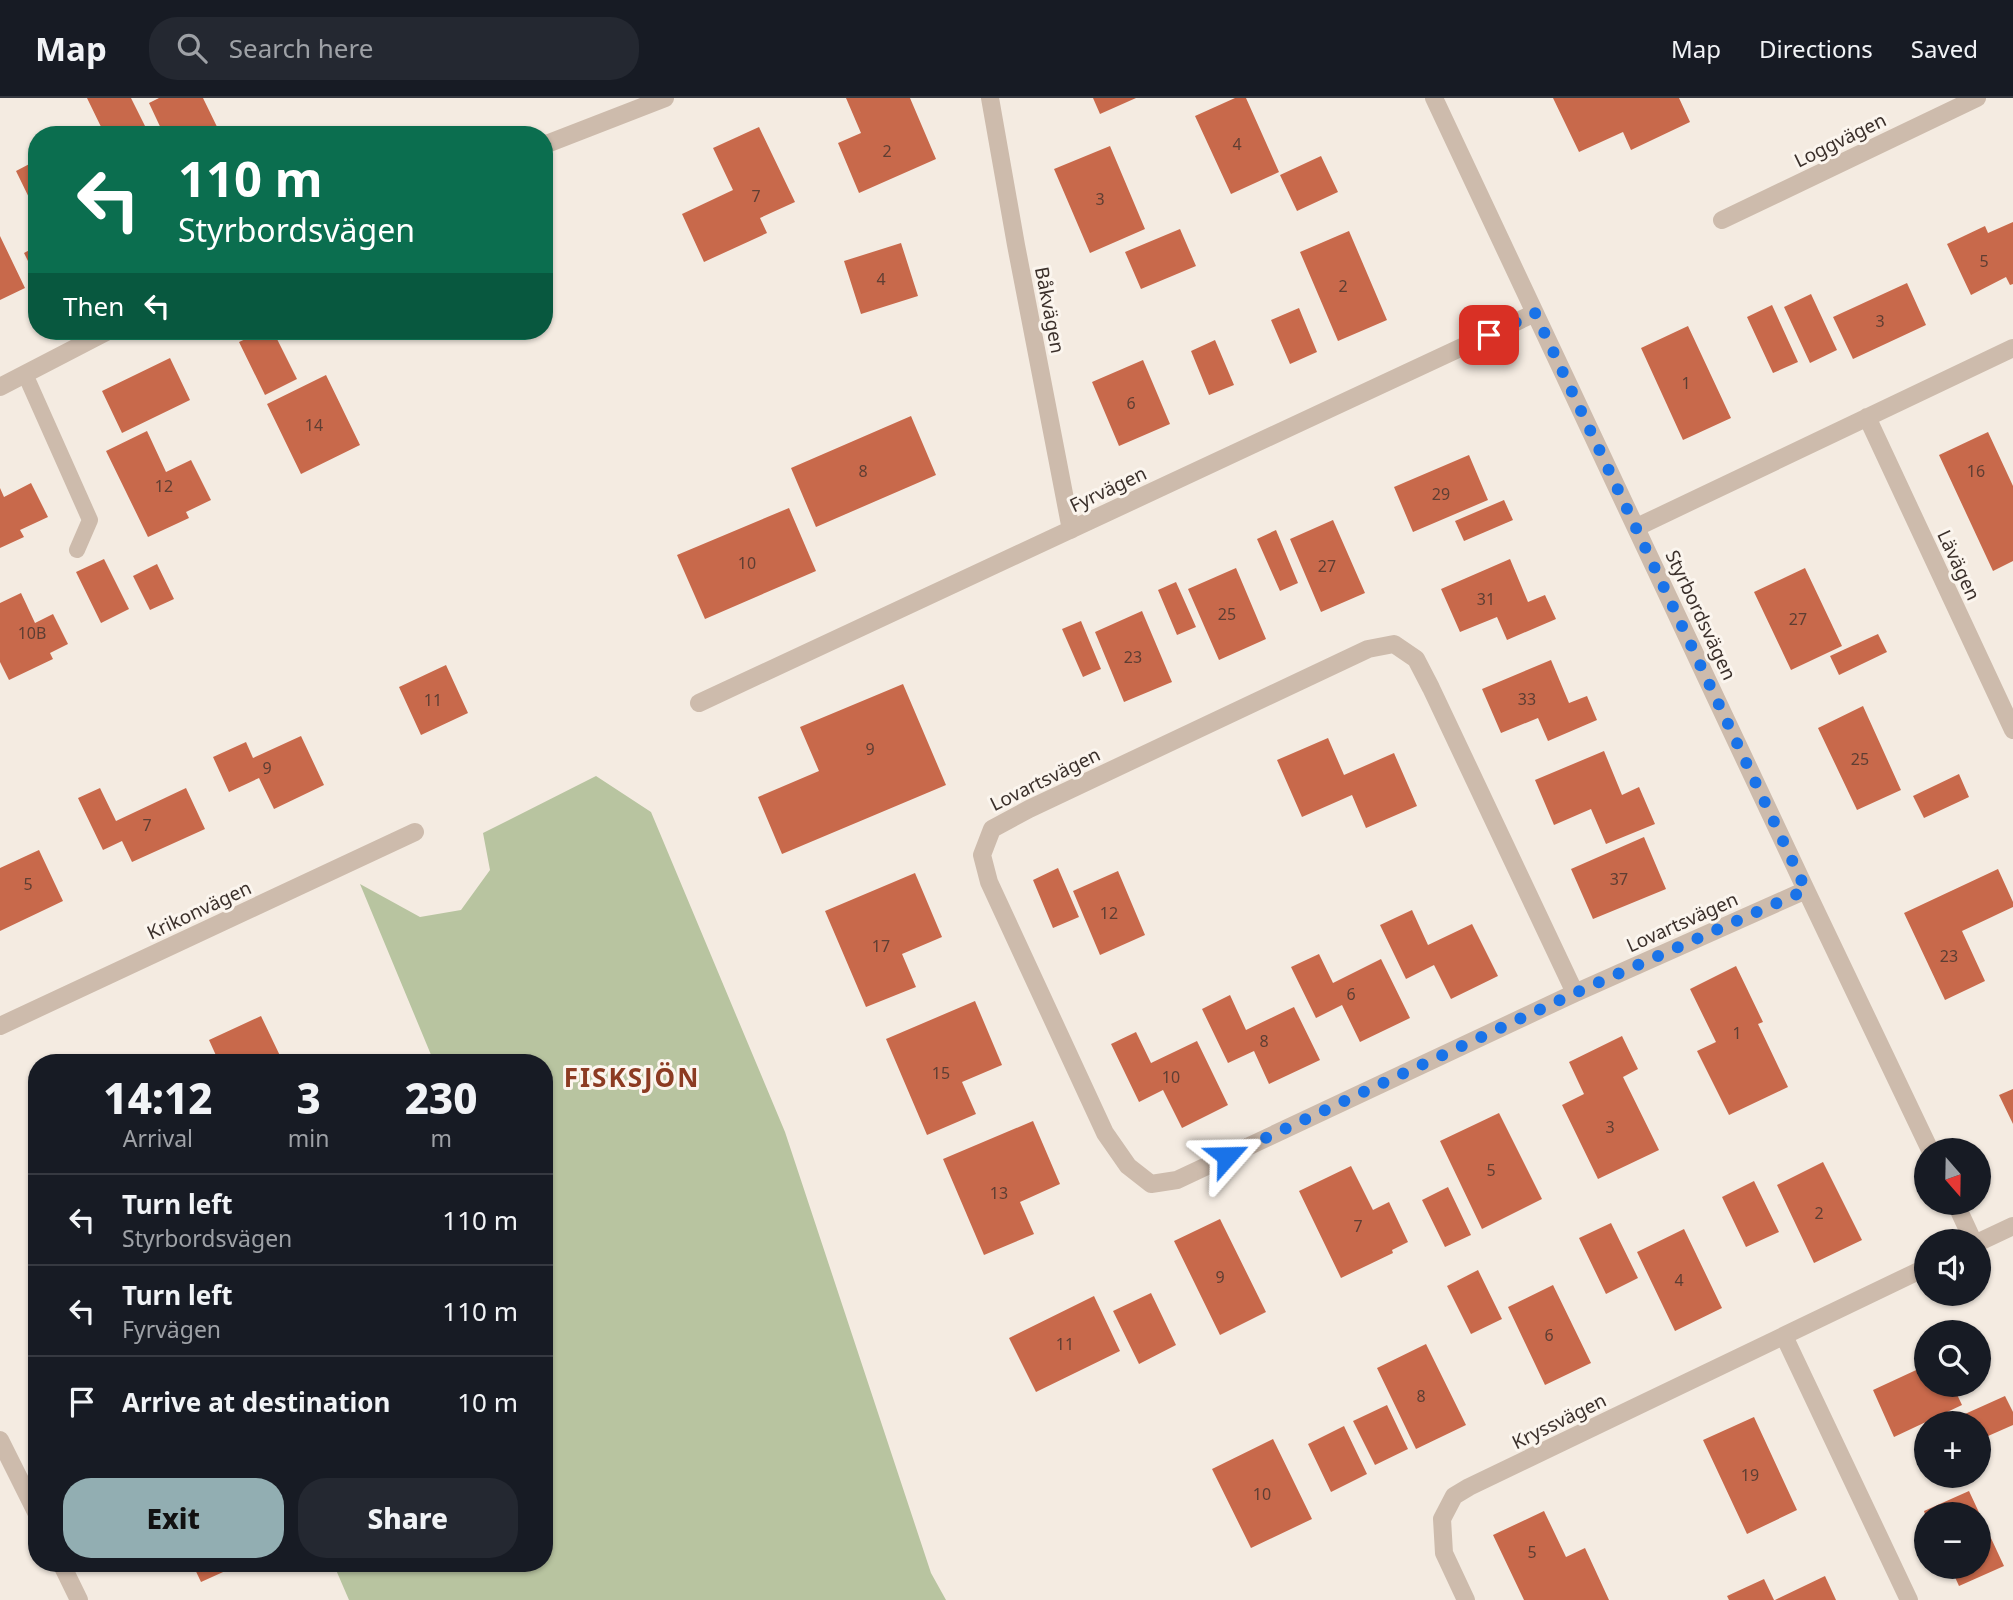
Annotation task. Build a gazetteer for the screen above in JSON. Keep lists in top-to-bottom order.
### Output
{
  "streets": {
    "street": [
      "Loggvägen",
      "Båkvägen",
      "Fyrvägen",
      "Lävägen",
      "Styrbordsvägen",
      "Lovartsvägen",
      "Krikonvägen",
      "Kryssvägen"
    ]
  },
  "crossings": [
    ["Båkvägen", "Fyrvägen"],
    ["Fyrvägen", "Styrbordsvägen"],
    ["Styrbordsvägen", "Lovartsvägen"]
  ],
  "districts": ["FISKSJÖN"],
  "house_numbers": [
    "4",
    "2",
    "7",
    "3",
    "5",
    "4",
    "2",
    "3",
    "1",
    "6",
    "14",
    "8",
    "16",
    "12",
    "29",
    "10",
    "27",
    "31",
    "25",
    "27",
    "10B",
    "23",
    "33",
    "11",
    "9",
    "25",
    "9",
    "7",
    "37",
    "5",
    "12",
    "17",
    "23",
    "6",
    "1",
    "8",
    "15",
    "10",
    "3",
    "5",
    "13",
    "2",
    "7",
    "9",
    "4",
    "6",
    "11",
    "8",
    "19",
    "10",
    "5"
  ],
  "north": "bottom",
  "page": {
    "header": "Map",
    "search": "Search here",
    "nav": ["Map", "Directions", "Saved"],
    "turn": ["110 m", "Styrbordsvägen"],
    "then": "Then",
    "eta": [
      "14:12",
      "Arrival",
      "3",
      "min",
      "230",
      "m"
    ],
    "map_buttons": ["+", "−"],
    "list": [
      {
        "name": "Turn left",
        "note": "Styrbordsvägen",
        "value": "110 m"
      },
      {
        "name": "Turn left",
        "note": "Fyrvägen",
        "value": "110 m"
      },
      {
        "name": "Arrive at destination",
        "value": "10 m"
      }
    ],
    "buttons": ["Exit", "Share"]
  }
}
